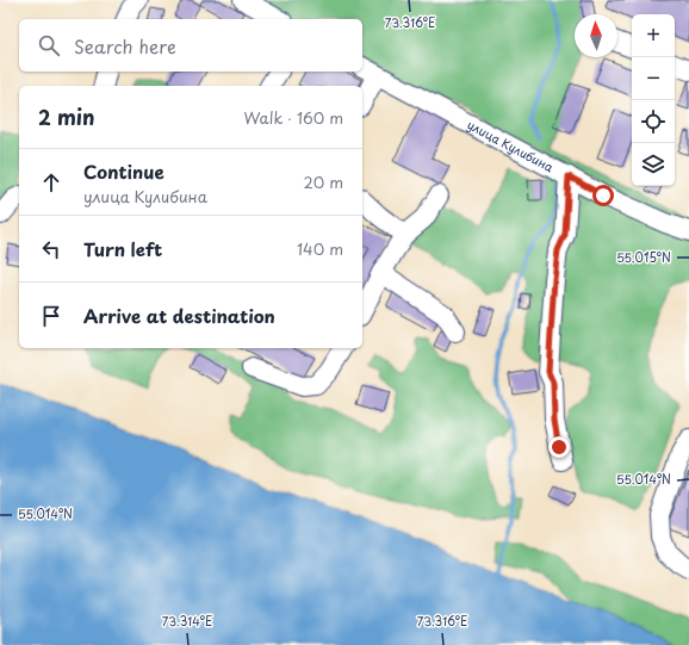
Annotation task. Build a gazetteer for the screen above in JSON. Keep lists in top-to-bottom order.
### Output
{
  "streets": {
    "street": ["улица Кулибина"]
  },
  "north": "top",
  "page": {
    "map_buttons": ["+", "−"],
    "search": "Search here",
    "heading": ["2 min", "Walk · 160 m"],
    "list": [
      ["Continue", "улица Кулибина", "20 m"],
      ["Turn left", "140 m"],
      "Arrive at destination"
    ]
  },
  "coordinates": [
    "73.316°E",
    "55.015°N",
    "55.014°N",
    "73.314°E"
  ]
}
